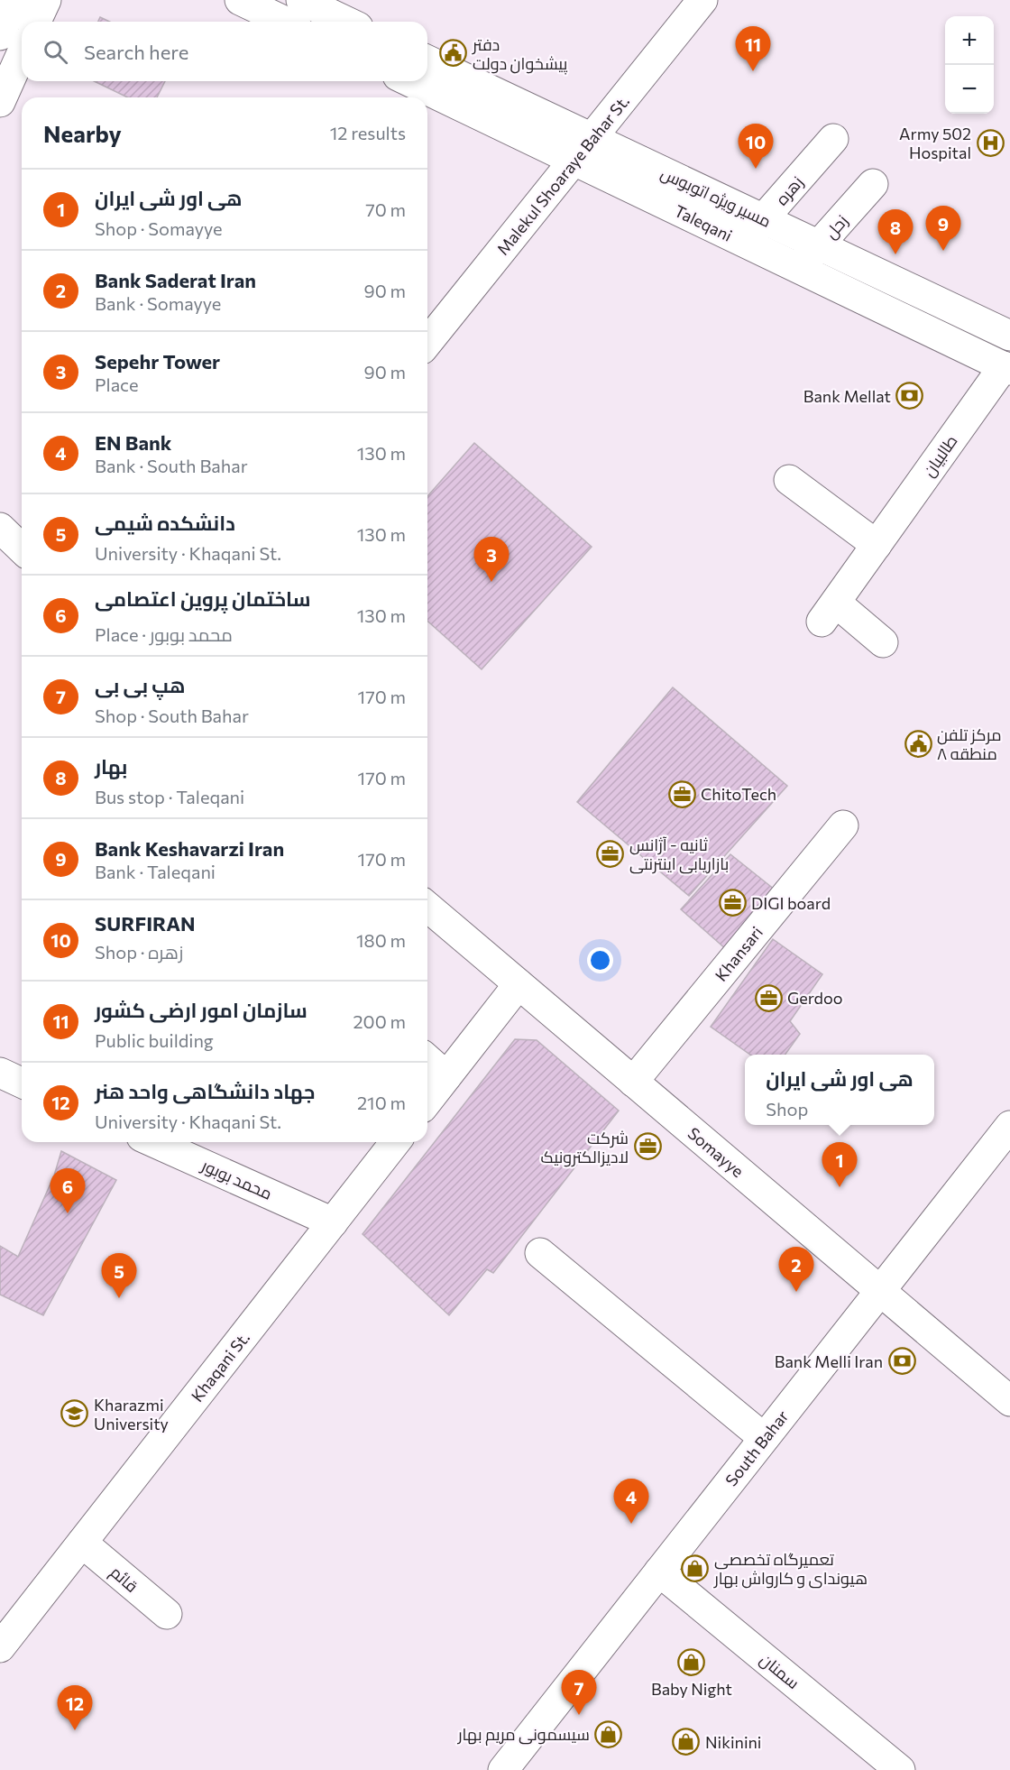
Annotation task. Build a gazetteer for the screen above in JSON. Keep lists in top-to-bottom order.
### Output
{
  "streets": {
    "street": [
      "Malekul Shoaraye Bahar St.",
      "زهره",
      "مسیر ویژه اتوبوس",
      "Taleqani",
      "زحل",
      "طالبیان",
      "Khansari",
      "Somayye",
      "محمد بوبور",
      "Khaqani St.",
      "South Bahar",
      "قائم",
      "سمنان"
    ]
  },
  "crossings": [
    ["Malekul Shoaraye Bahar St.", "مسیر ویژه اتوبوس"],
    ["Malekul Shoaraye Bahar St.", "Taleqani"],
    ["زهره", "مسیر ویژه اتوبوس"],
    ["زهره", "Taleqani"],
    ["مسیر ویژه اتوبوس", "زحل"],
    ["Taleqani", "زحل"],
    ["Taleqani", "طالبیان"],
    ["Khansari", "Somayye"],
    ["Somayye", "South Bahar"],
    ["محمد بوبور", "Khaqani St."],
    ["Khaqani St.", "قائم"],
    ["South Bahar", "سمنان"]
  ],
  "places": {
    "public building": ["دفتر پیشخوان دولت", "مرکز تلفن منطقه ۸"],
    "hospital": ["Army 502 Hospital"],
    "bank": ["Bank Mellat", "Bank Melli Iran"],
    "office": [
      "ChitoTech",
      "ثانیه - آژانس بازاریابی اینترنتی",
      "DIGI board",
      "Gerdoo",
      "شرکت لادیزالکترونیک"
    ],
    "school or university": ["Kharazmi University"],
    "shop": [
      "تعمیرگاه تخصصی هیوندای و کارواش بهار",
      "Baby Night",
      "سیسمونی مریم بهار",
      "Nikinini"
    ]
  },
  "page": {
    "map_buttons": ["+", "−"],
    "search": "Search here",
    "pins": [
      "11",
      "10",
      "9",
      "8",
      "3",
      "1",
      "6",
      "2",
      "5",
      "4",
      "7",
      "12"
    ],
    "heading": ["Nearby", "12 results"],
    "list": [
      {
        "mark": "1",
        "name": "هی اور شی ایران",
        "note": "Shop · Somayye",
        "value": "70 m"
      },
      {
        "mark": "2",
        "name": "Bank Saderat Iran",
        "note": "Bank · Somayye",
        "value": "90 m"
      },
      {
        "mark": "3",
        "name": "Sepehr Tower",
        "note": "Place",
        "value": "90 m"
      },
      {
        "mark": "4",
        "name": "EN Bank",
        "note": "Bank · South Bahar",
        "value": "130 m"
      },
      {
        "mark": "5",
        "name": "دانشکده شیمی",
        "note": "University · Khaqani St.",
        "value": "130 m"
      },
      {
        "mark": "6",
        "name": "ساختمان پروین اعتصامی",
        "note": "Place · محمد بوبور",
        "value": "130 m"
      },
      {
        "mark": "7",
        "name": "هپ بی بی",
        "note": "Shop · South Bahar",
        "value": "170 m"
      },
      {
        "mark": "8",
        "name": "بهار",
        "note": "Bus stop · Taleqani",
        "value": "170 m"
      },
      {
        "mark": "9",
        "name": "Bank Keshavarzi Iran",
        "note": "Bank · Taleqani",
        "value": "170 m"
      },
      {
        "mark": "10",
        "name": "SURFIRAN",
        "note": "Shop · زهره",
        "value": "180 m"
      },
      {
        "mark": "11",
        "name": "سازمان امور ارضی کشور",
        "note": "Public building",
        "value": "200 m"
      },
      {
        "mark": "12",
        "name": "جهاد دانشگاهی واحد هنر",
        "note": "University · Khaqani St.",
        "value": "210 m"
      }
    ],
    "popup": ["هی اور شی ایران", "Shop"]
  }
}
